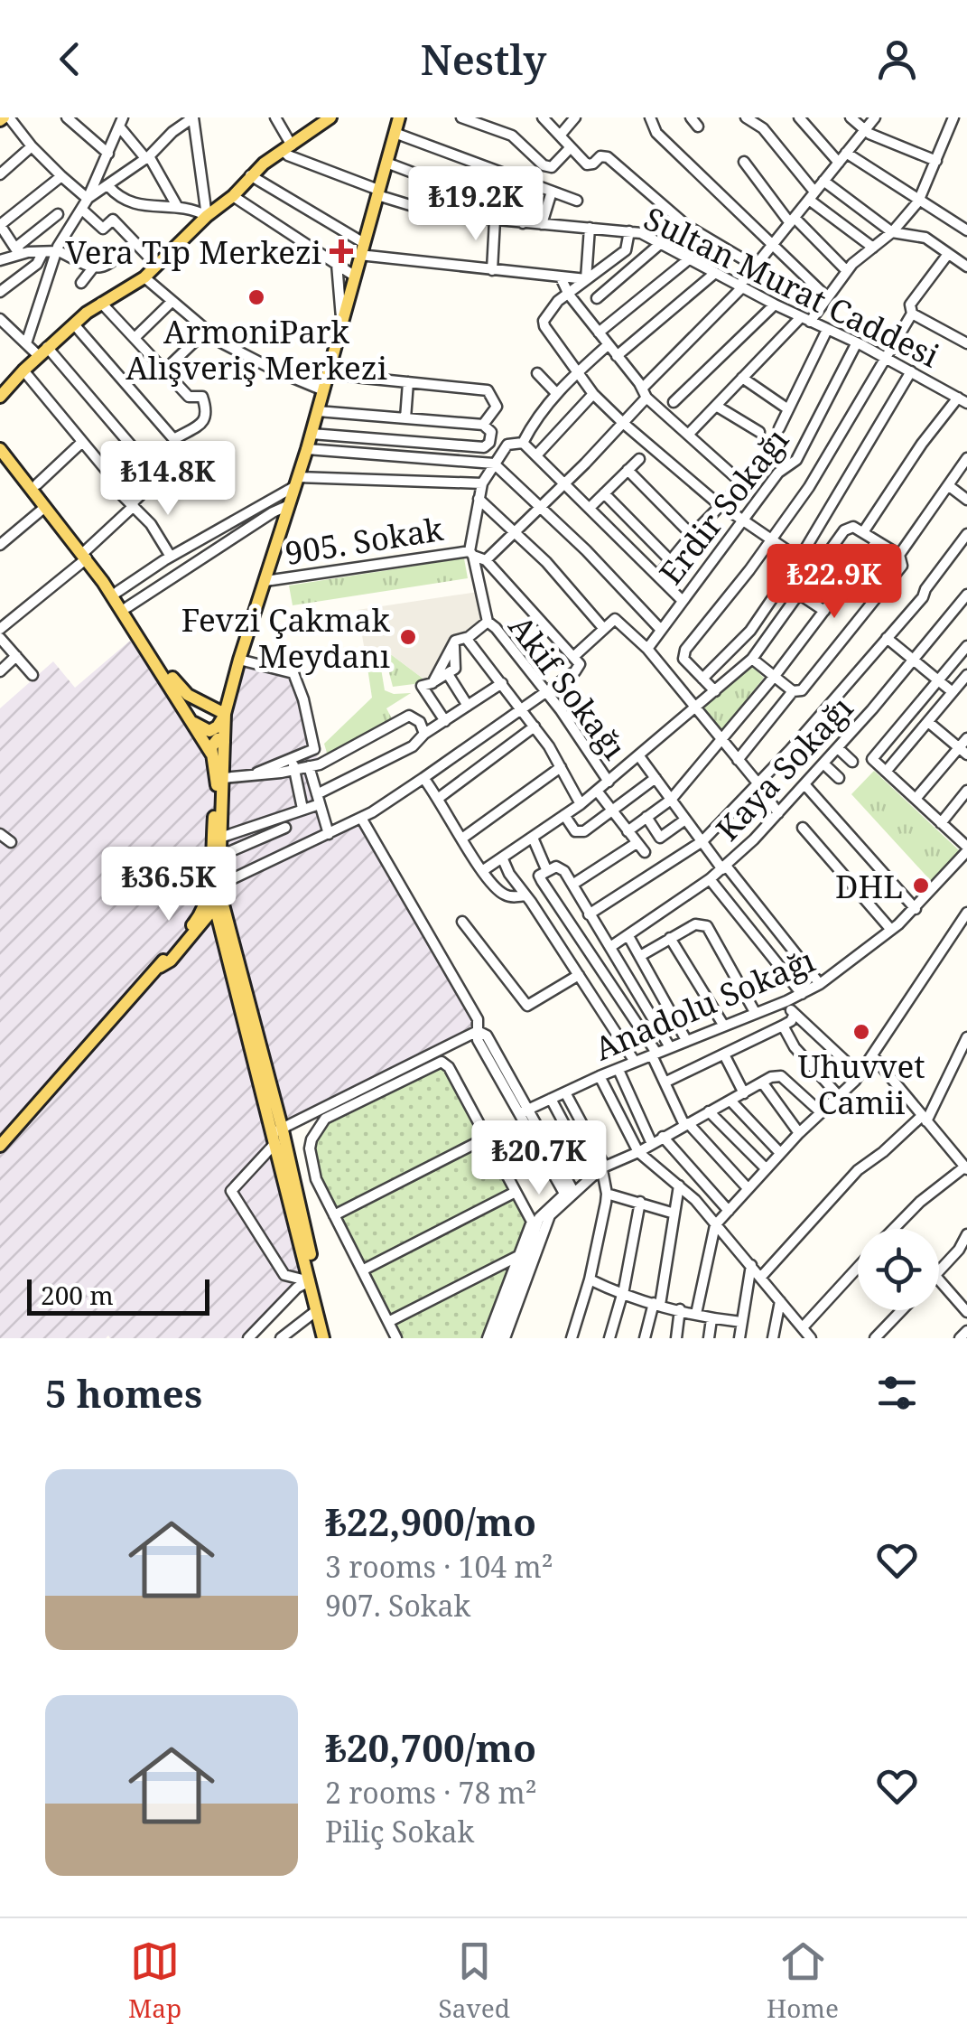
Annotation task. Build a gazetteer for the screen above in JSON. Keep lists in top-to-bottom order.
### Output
{
  "streets": {
    "street": [
      "Sultan Murat Caddesi",
      "Erdir Sokağı",
      "905. Sokak",
      "Akif Sokağı",
      "Kaya Sokağı",
      "Anadolu Sokağı"
    ]
  },
  "crossings": [
    ["Sultan Murat Caddesi", "Erdir Sokağı"]
  ],
  "places": {
    "health": ["Vera Tıp Merkezi"],
    "other": [
      "ArmoniPark Alışveriş Merkezi",
      "Fevzi Çakmak Meydanı",
      "DHL",
      "Uhuvvet Camii"
    ]
  },
  "scale_bar": "200 m",
  "page": {
    "header": "Nestly",
    "price": [
      "₺19.2K",
      "₺14.8K",
      "₺22.9K",
      "₺36.5K",
      "₺20.7K"
    ],
    "scale": "200 m",
    "heading": "5 homes",
    "list": [
      {
        "name": "₺22,900/mo",
        "note": "3 rooms · 104 m² · 907. Sokak"
      },
      {
        "name": "₺20,700/mo",
        "note": "2 rooms · 78 m² · Piliç Sokak"
      }
    ],
    "tabs": ["Map", "Saved", "Home"]
  }
}
